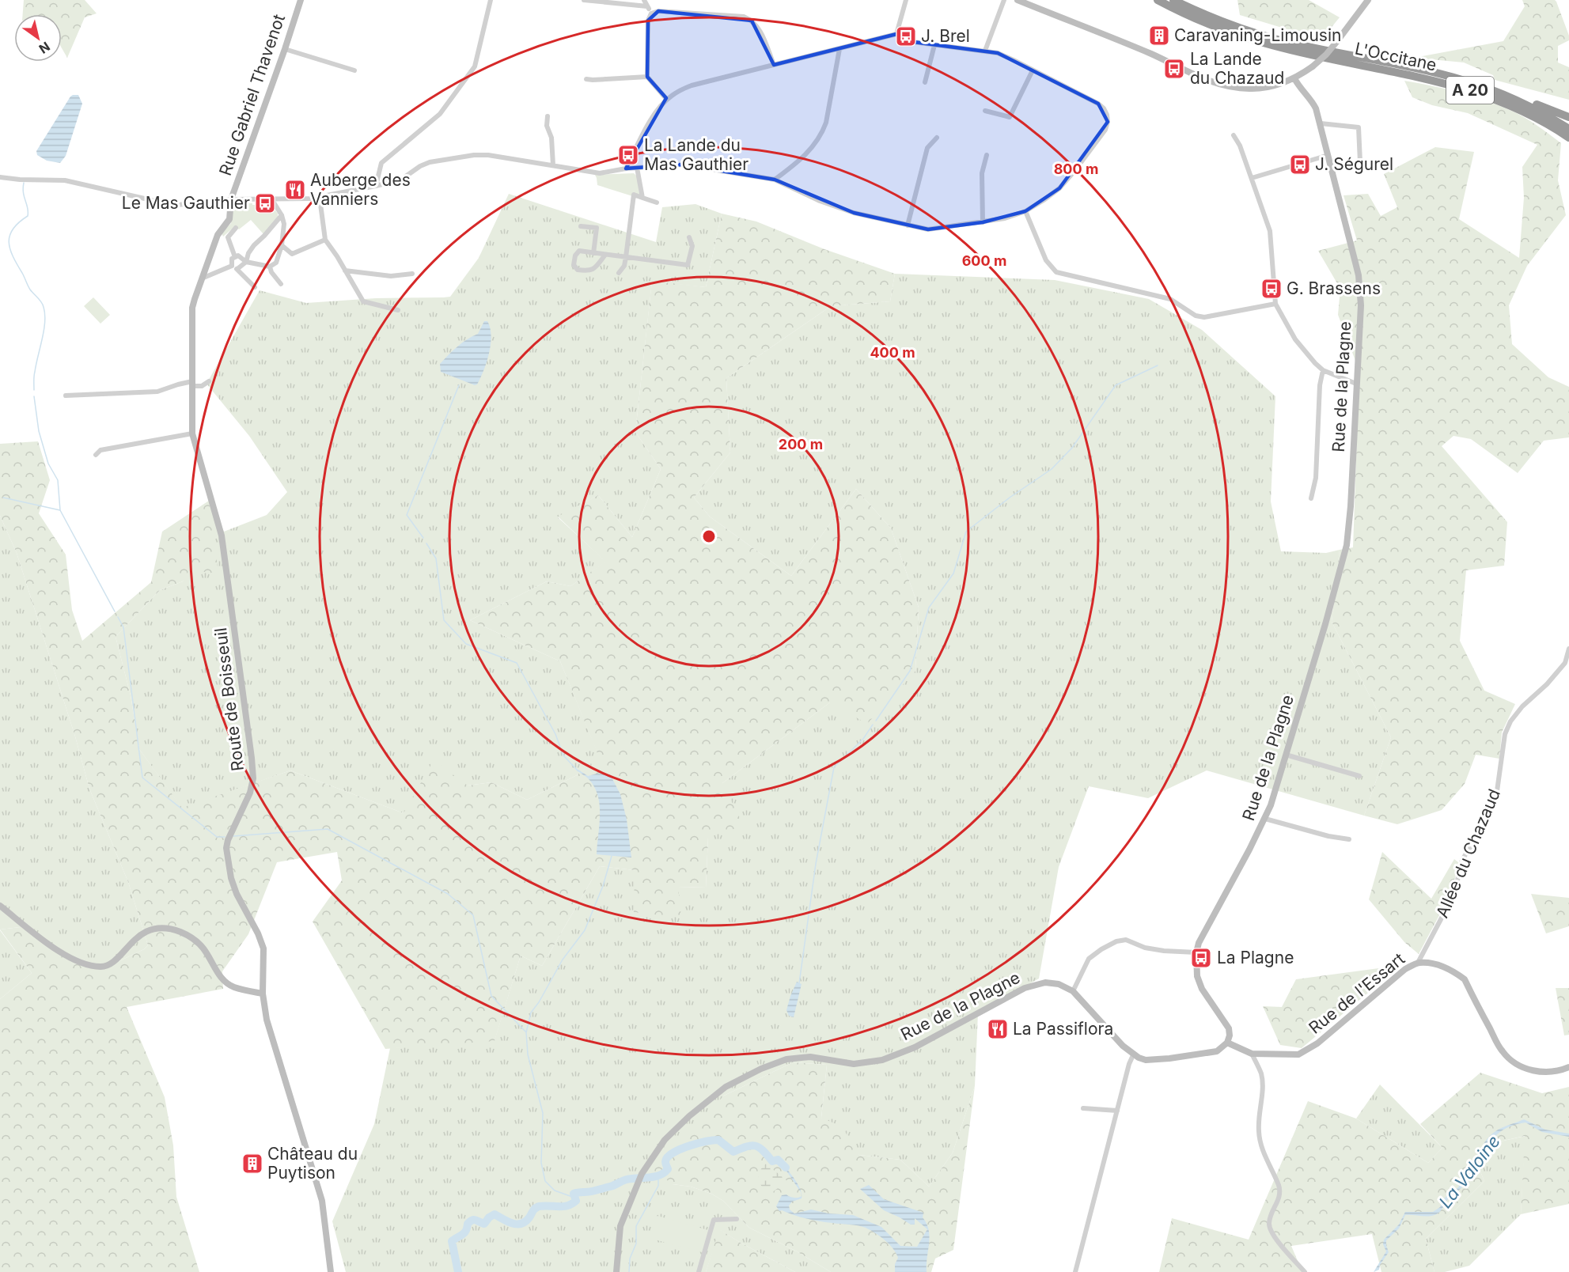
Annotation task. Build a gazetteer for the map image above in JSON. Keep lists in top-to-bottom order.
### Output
{
  "streets": {
    "highway": ["L'Occitane", "A 20"],
    "street": [
      "Rue Gabriel Thavenot",
      "Rue de la Plagne",
      "Route de Boisseuil",
      "Allée du Chazaud",
      "Rue de l'Essart"
    ]
  },
  "crossings": [
    ["Rue Gabriel Thavenot", "Route de Boisseuil"],
    ["Rue de la Plagne", "Rue de l'Essart"],
    ["Allée du Chazaud", "Rue de l'Essart"]
  ],
  "water": ["La Valoine"],
  "places": {
    "building": ["Caravaning-Limousin", "Château du Puytison"],
    "bus stop": [
      "J. Brel",
      "La Lande du Chazaud",
      "La Lande du Mas Gauthier",
      "J. Ségurel",
      "Le Mas Gauthier",
      "G. Brassens",
      "La Plagne"
    ],
    "restaurant": ["Auberge des Vanniers", "La Passiflora"]
  },
  "north": "bottom right",
  "rings": [
    "800 m",
    "600 m",
    "400 m",
    "200 m"
  ]
}
